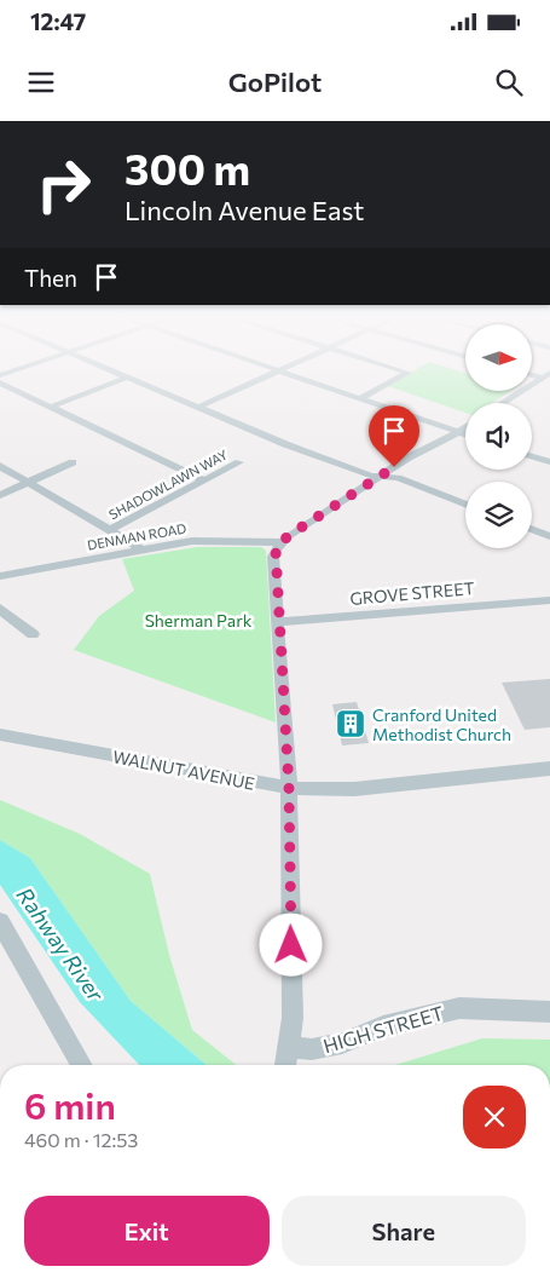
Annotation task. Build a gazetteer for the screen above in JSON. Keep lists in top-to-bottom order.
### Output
{
  "streets": {
    "street": [
      "SHADOWLAWN WAY",
      "DENMAN ROAD",
      "GROVE STREET",
      "WALNUT AVENUE",
      "HIGH STREET"
    ]
  },
  "water": ["Rahway River"],
  "parks": ["Sherman Park"],
  "places": {
    "building": ["Cranford United Methodist Church"]
  },
  "north": "right",
  "page": {
    "status": "12:47",
    "header": "GoPilot",
    "turn": ["300 m", "Lincoln Avenue East"],
    "then": "Then",
    "heading": ["6 min", "460 m · 12:53"],
    "buttons": ["Exit", "Share"]
  }
}
